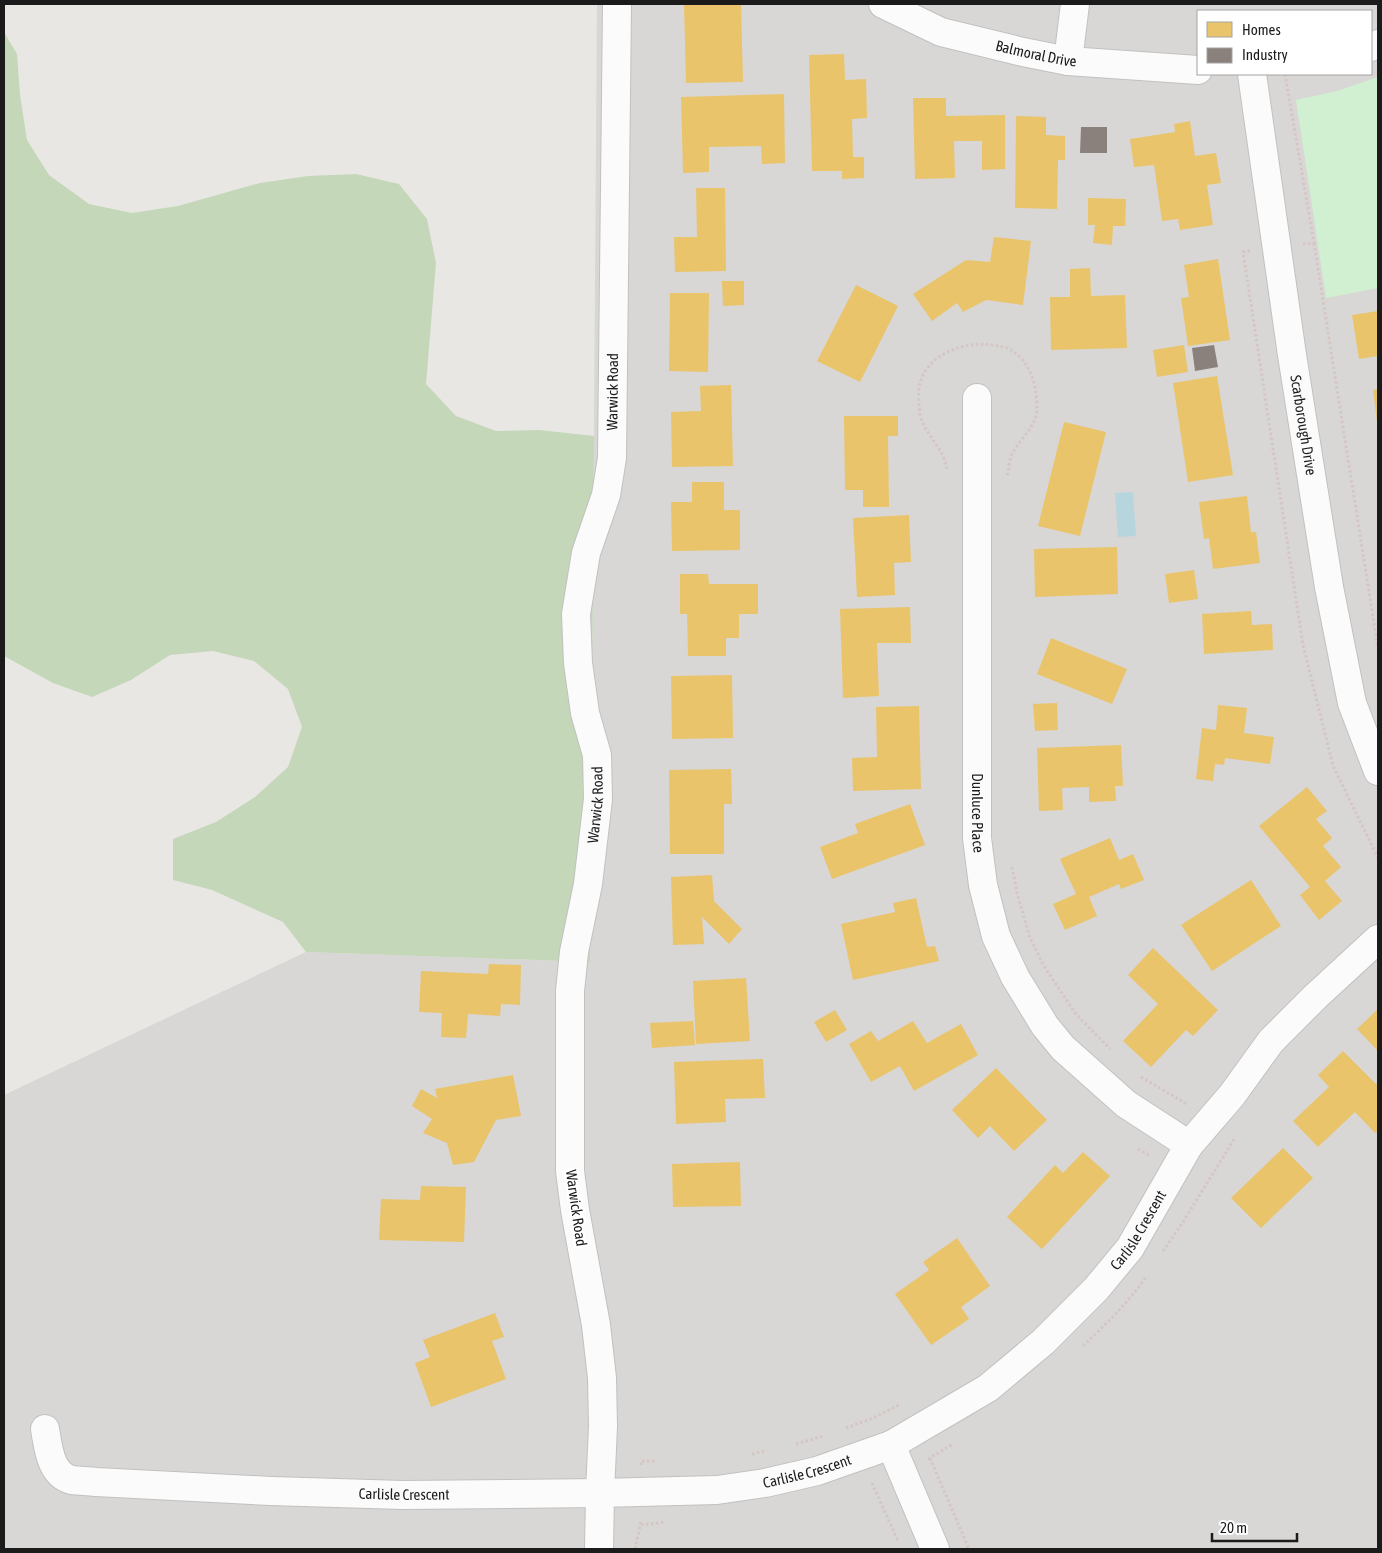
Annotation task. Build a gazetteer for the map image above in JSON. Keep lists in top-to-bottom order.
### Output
{
  "streets": {
    "street": [
      "Balmoral Drive",
      "Warwick Road",
      "Scarborough Drive",
      "Dunluce Place",
      "Carlisle Crescent"
    ]
  },
  "crossings": [
    ["Warwick Road", "Carlisle Crescent"],
    ["Dunluce Place", "Carlisle Crescent"]
  ],
  "legend": ["Homes", "Industry"],
  "scale_bar": "20 m"
}
